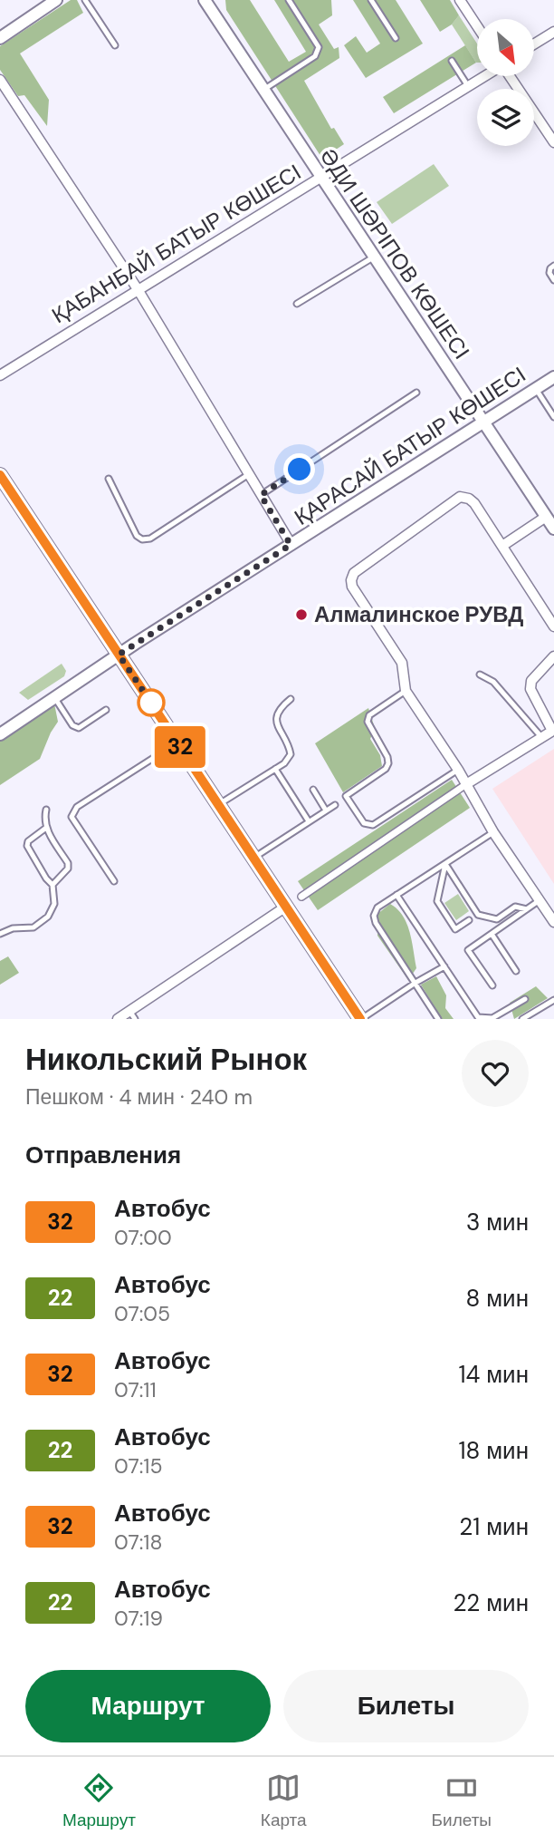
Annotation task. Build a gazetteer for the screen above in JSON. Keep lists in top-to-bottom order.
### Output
{
  "streets": {
    "street": ["ҚАБАНБАЙ БАТЫР КӨШЕСІ", "ӘДИ ШӘРІПОВ КӨШЕСІ", "ҚАРАСАЙ БАТЫР КӨШЕСІ"]
  },
  "crossings": [
    ["ҚАБАНБАЙ БАТЫР КӨШЕСІ", "ӘДИ ШӘРІПОВ КӨШЕСІ"],
    ["ӘДИ ШӘРІПОВ КӨШЕСІ", "ҚАРАСАЙ БАТЫР КӨШЕСІ"]
  ],
  "places": ["Алмалинское РУВД"],
  "lines": ["bus line 32"],
  "north": "bottom right",
  "page": {
    "on_map": "32",
    "heading": [
      ["Никольский Рынок", "Пешком · 4 мин · 240 m"],
      "Отправления"
    ],
    "list": [
      {
        "mark": "32",
        "name": "Автобус",
        "note": "07:00",
        "value": "3 мин"
      },
      {
        "mark": "22",
        "name": "Автобус",
        "note": "07:05",
        "value": "8 мин"
      },
      {
        "mark": "32",
        "name": "Автобус",
        "note": "07:11",
        "value": "14 мин"
      },
      {
        "mark": "22",
        "name": "Автобус",
        "note": "07:15",
        "value": "18 мин"
      },
      {
        "mark": "32",
        "name": "Автобус",
        "note": "07:18",
        "value": "21 мин"
      },
      {
        "mark": "22",
        "name": "Автобус",
        "note": "07:19",
        "value": "22 мин"
      }
    ],
    "buttons": ["Маршрут", "Билеты"],
    "tabs": ["Маршрут", "Карта", "Билеты"]
  }
}
